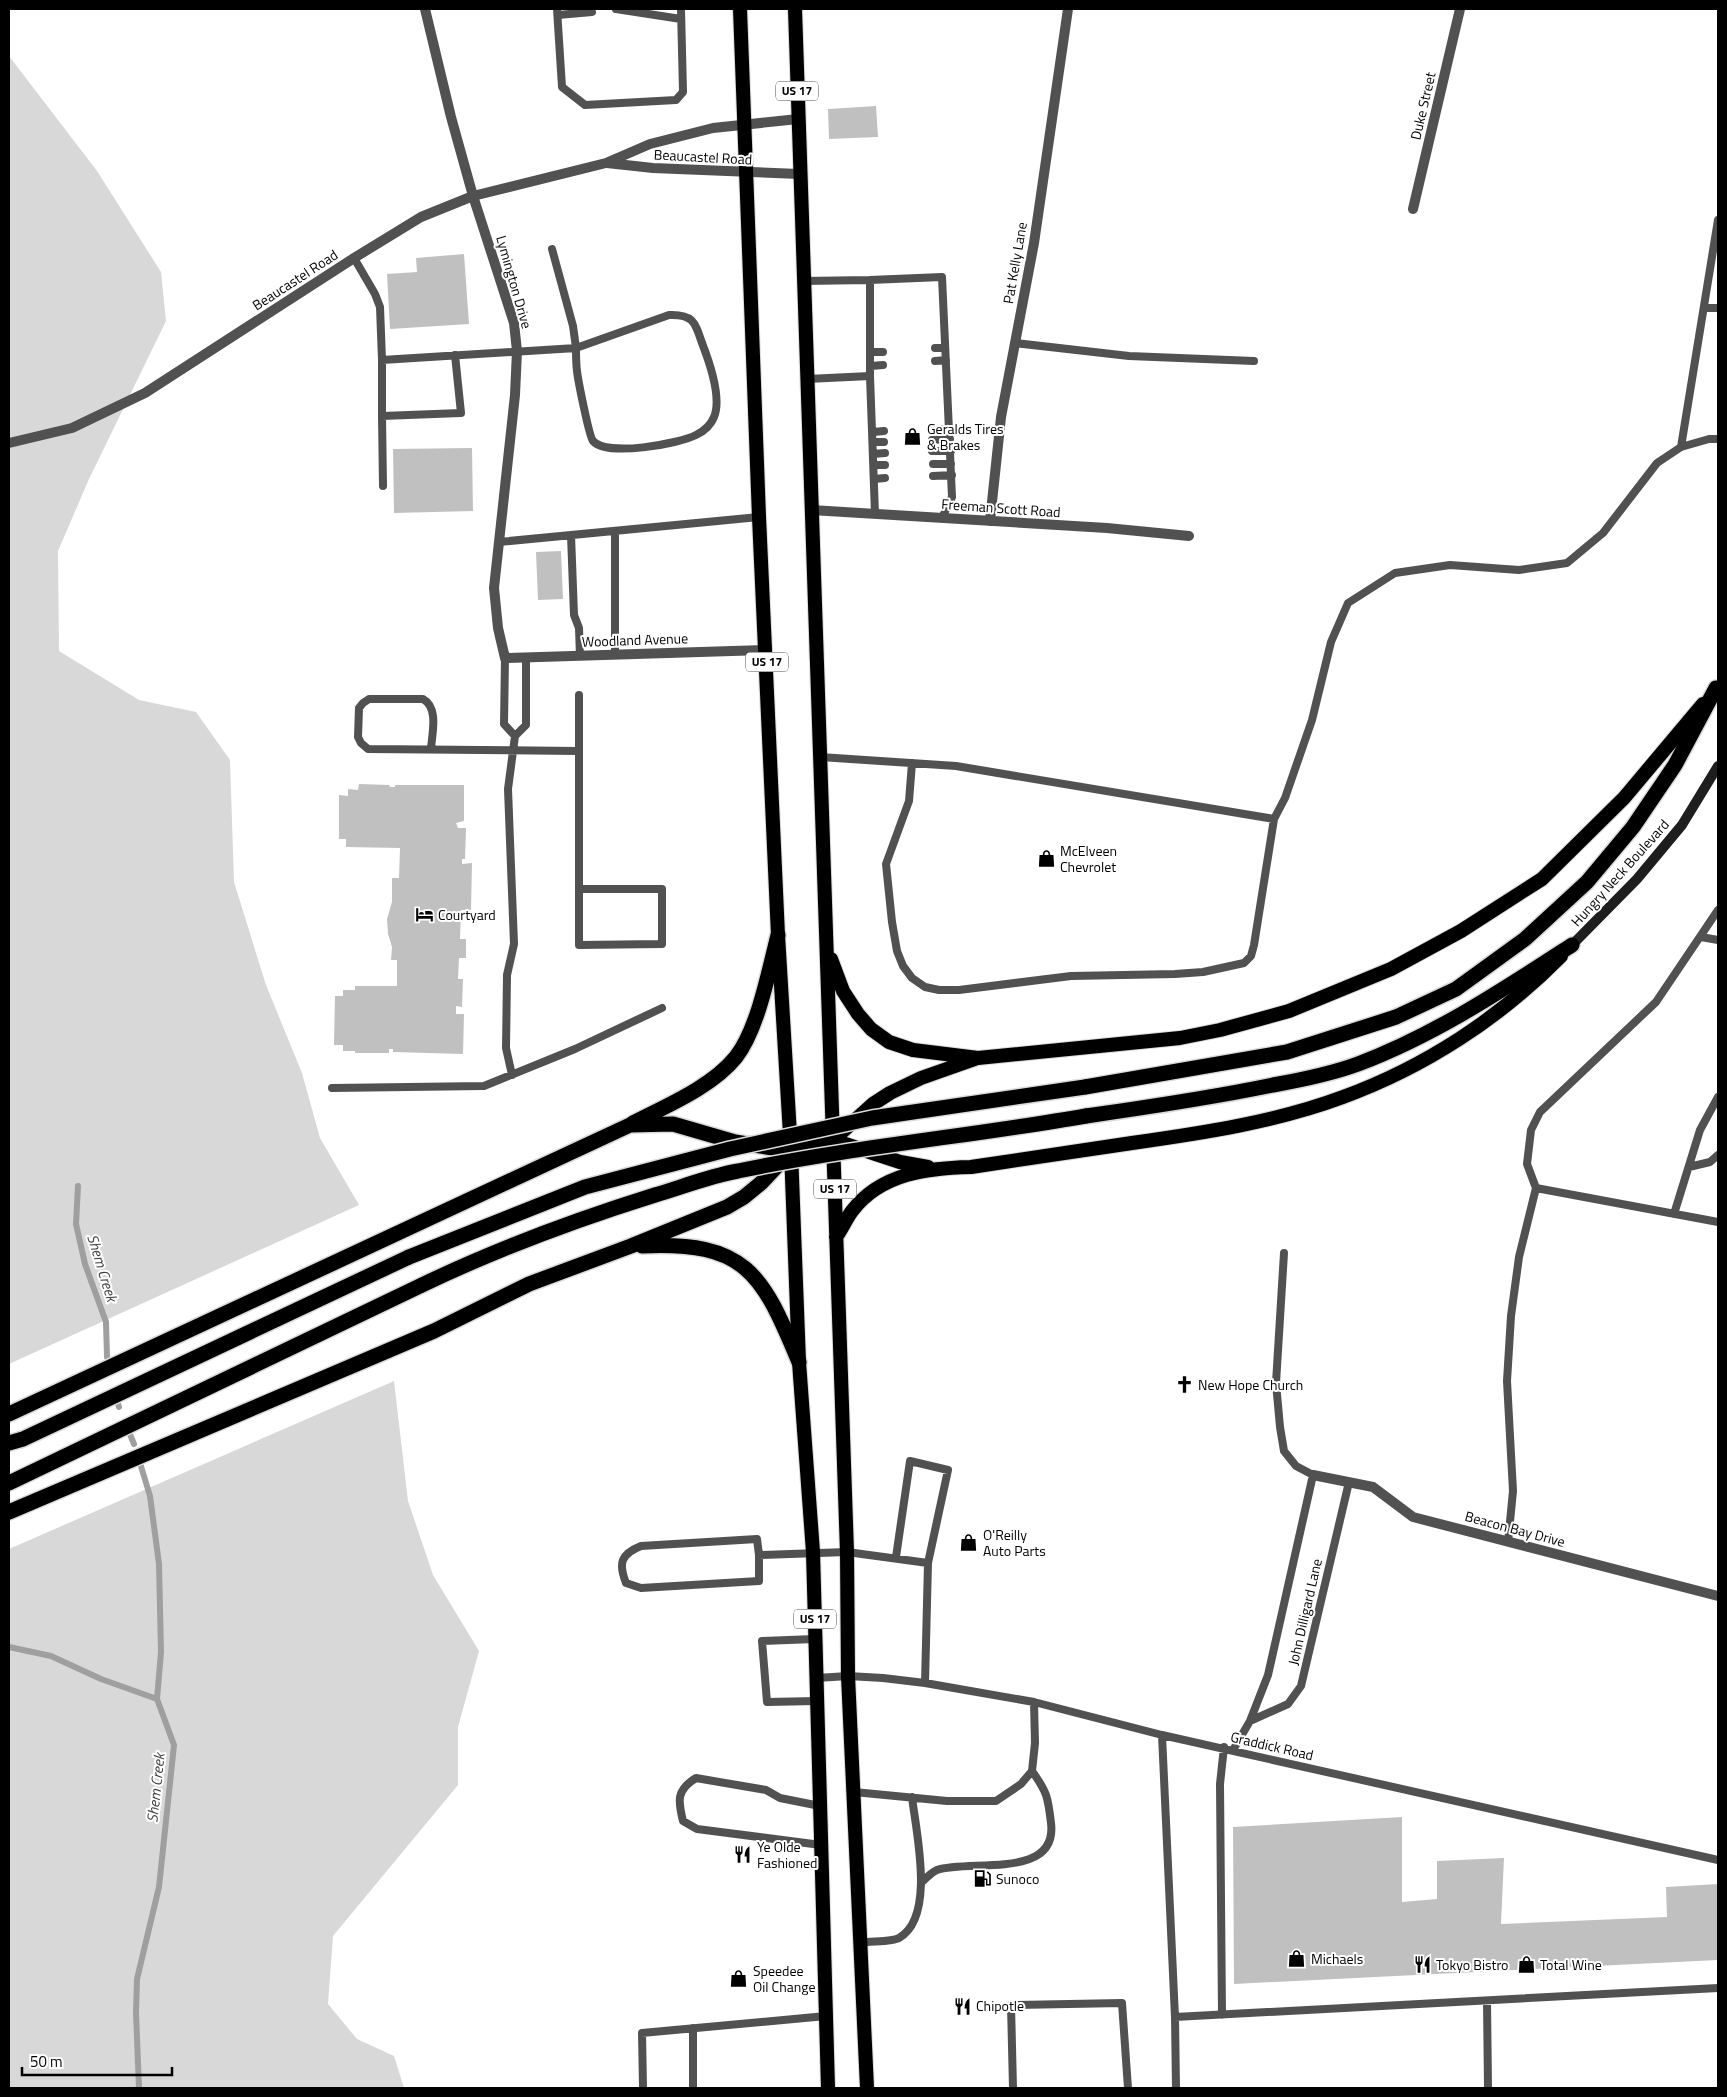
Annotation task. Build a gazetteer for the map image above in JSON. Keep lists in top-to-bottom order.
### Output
{
  "streets": {
    "highway": ["US 17"],
    "main road": ["Hungry Neck Boulevard"],
    "street": [
      "Duke Street",
      "Beaucastel Road",
      "Pat Kelly Lane",
      "Lymington Drive",
      "Freeman Scott Road",
      "Woodland Avenue",
      "Beacon Bay Drive"
    ],
    "lane": ["John Dilligard Lane", "Graddick Road"]
  },
  "crossings": [
    ["US 17", "Beaucastel Road"],
    ["US 17", "Freeman Scott Road"],
    ["US 17", "Woodland Avenue"],
    ["US 17", "Graddick Road"],
    ["Beaucastel Road", "Lymington Drive"],
    ["Pat Kelly Lane", "Freeman Scott Road"],
    ["Lymington Drive", "Woodland Avenue"],
    ["Beacon Bay Drive", "John Dilligard Lane"],
    ["John Dilligard Lane", "Graddick Road"]
  ],
  "water": ["Shem Creek"],
  "places": {
    "shop": [
      "Geralds Tires & Brakes",
      "McElveen Chevrolet",
      "O'Reilly Auto Parts",
      "Michaels",
      "Total Wine",
      "Speedee Oil Change"
    ],
    "hotel": ["Courtyard"],
    "church": ["New Hope Church"],
    "restaurant": ["Ye Olde Fashioned", "Tokyo Bistro", "Chipotle"],
    "fuel station": ["Sunoco"]
  },
  "scale_bar": "50 m"
}
